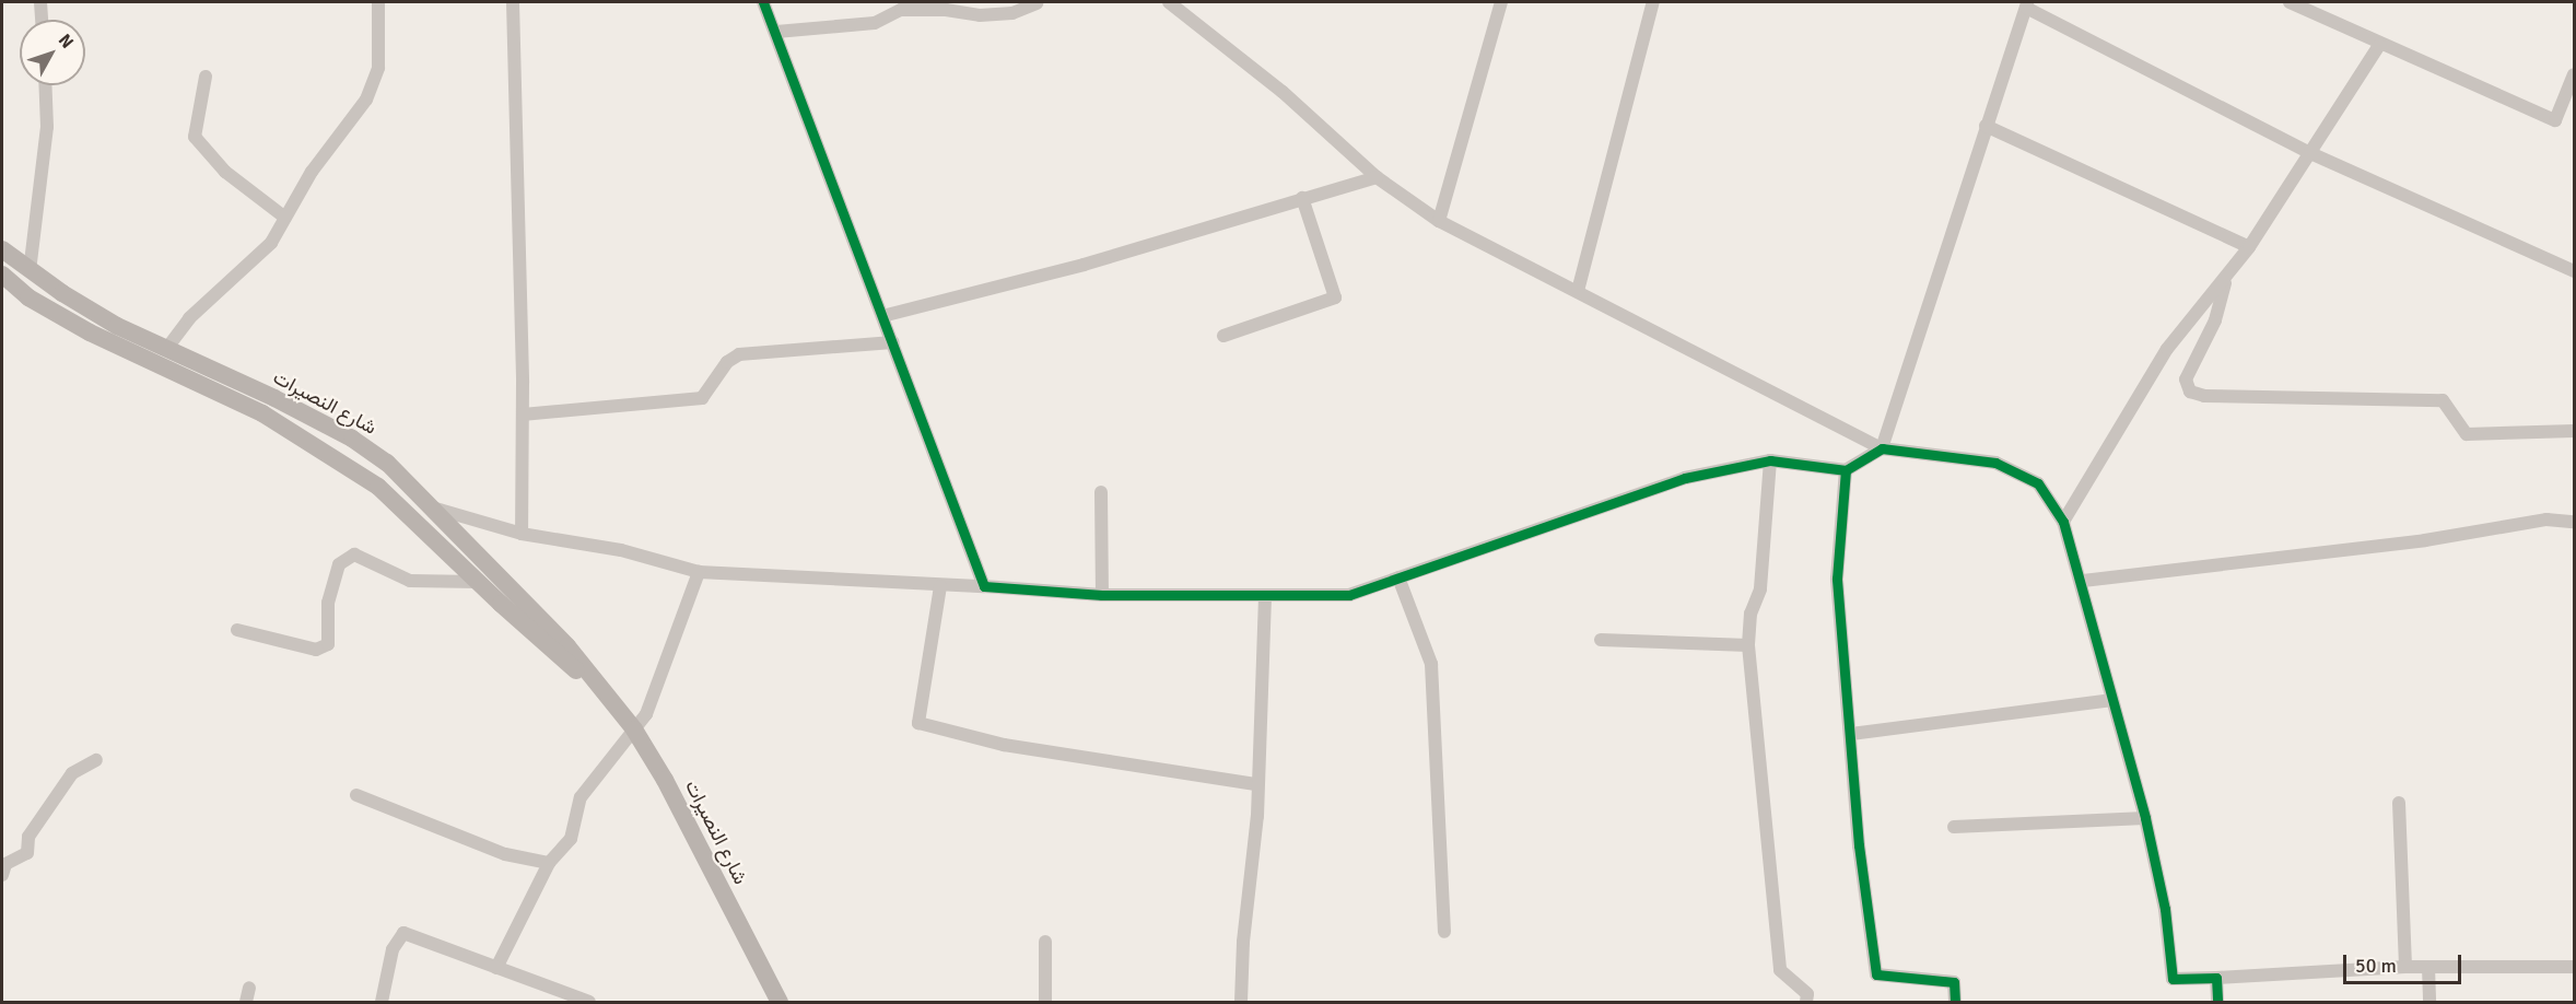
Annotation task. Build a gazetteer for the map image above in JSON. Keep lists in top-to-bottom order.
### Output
{
  "streets": {
    "main road": ["شارع النصيرات"]
  },
  "scale_bar": "50 m",
  "north": "top right"
}
